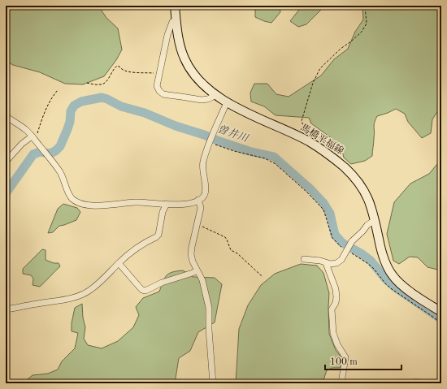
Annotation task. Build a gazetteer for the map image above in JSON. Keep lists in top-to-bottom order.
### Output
{
  "streets": {
    "main road": ["馬橋平福線"]
  },
  "water": ["曽井川"],
  "scale_bar": "100 m"
}
